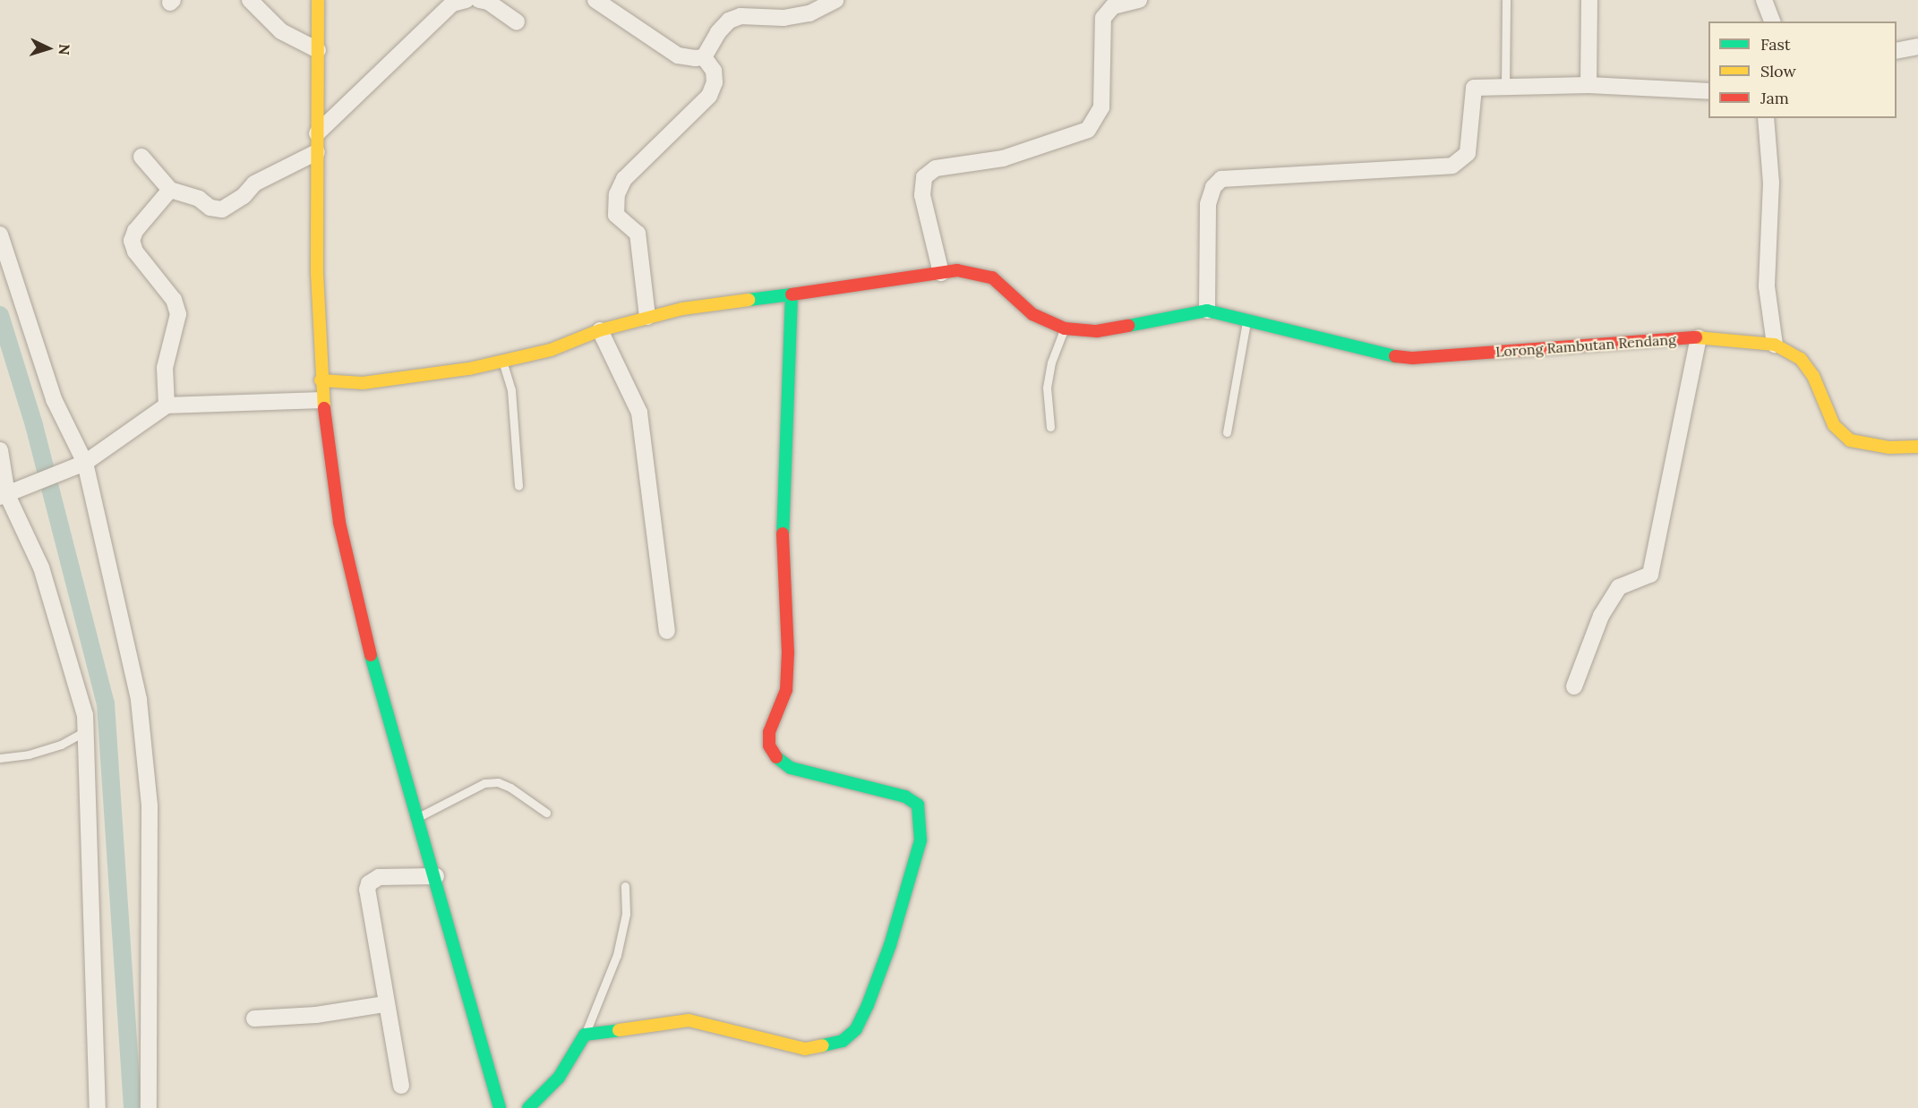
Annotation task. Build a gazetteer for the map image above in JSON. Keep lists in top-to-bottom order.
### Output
{
  "streets": {
    "street": ["Lorong Rambutan Rendang"]
  },
  "legend": ["Fast", "Slow", "Jam"],
  "north": "right"
}
